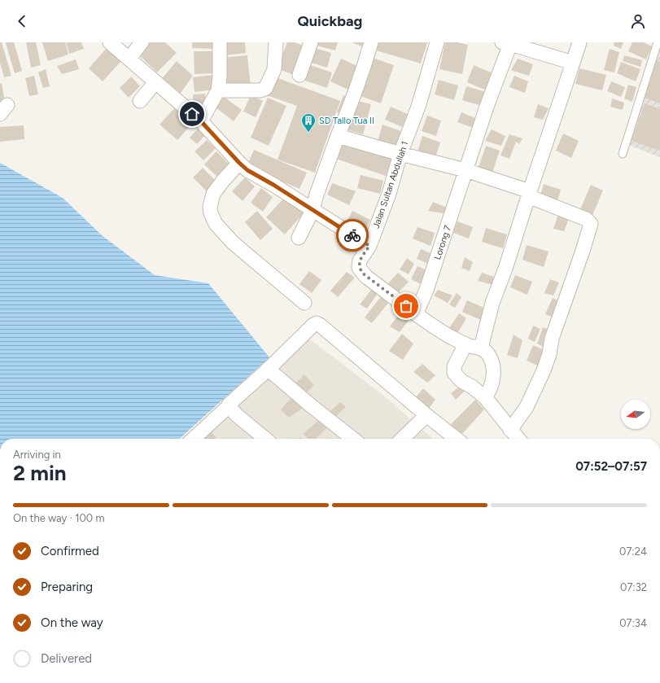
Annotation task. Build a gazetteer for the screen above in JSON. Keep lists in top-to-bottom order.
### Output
{
  "streets": {
    "street": ["Jalan Sultan Abdullah 1", "Lorong 7"]
  },
  "crossings": [
    ["Jalan Sultan Abdullah 1", "Lorong 7"]
  ],
  "places": {
    "building": ["SD Tallo Tua II"]
  },
  "north": "left",
  "page": {
    "header": "Quickbag",
    "heading": ["2 min", "Arriving in", "07:52–07:57"],
    "bar": "On the way · 100 m",
    "list": [
      ["Confirmed", "07:24"],
      ["Preparing", "07:32"],
      ["On the way", "07:34"],
      "Delivered"
    ]
  }
}
